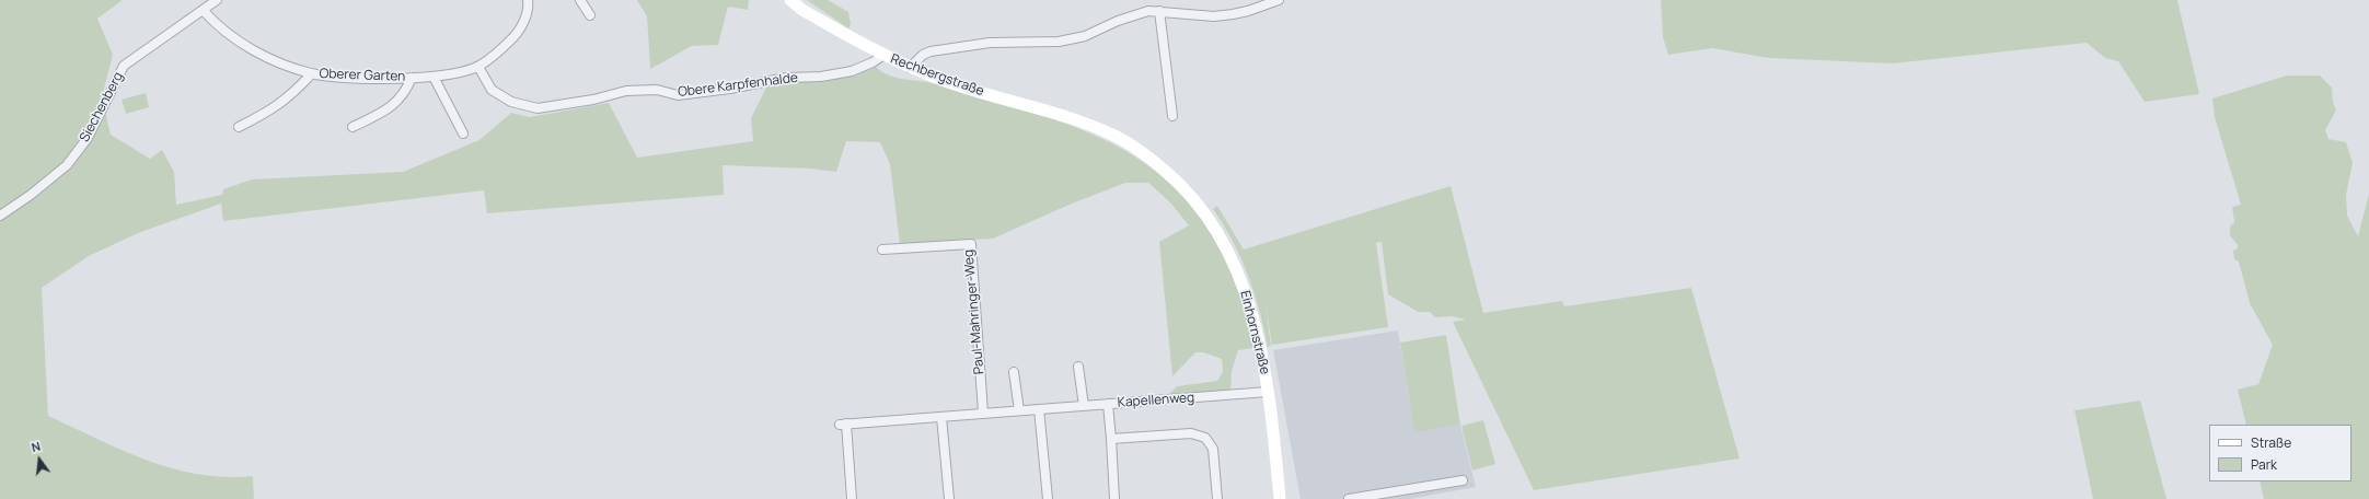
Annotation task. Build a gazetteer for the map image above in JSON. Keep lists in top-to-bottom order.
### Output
{
  "streets": {
    "main road": ["Rechbergstraße", "Einhornstraße"],
    "street": [
      "Oberer Garten",
      "Obere Karpfenhalde",
      "Siechenberg",
      "Paul-Mahringer-Weg",
      "Kapellenweg"
    ]
  },
  "crossings": [
    ["Oberer Garten", "Obere Karpfenhalde"],
    ["Oberer Garten", "Siechenberg"],
    ["Rechbergstraße", "Obere Karpfenhalde"],
    ["Rechbergstraße", "Einhornstraße"],
    ["Paul-Mahringer-Weg", "Kapellenweg"],
    ["Einhornstraße", "Kapellenweg"]
  ],
  "legend": ["Straße", "Park"],
  "north": "top"
}
